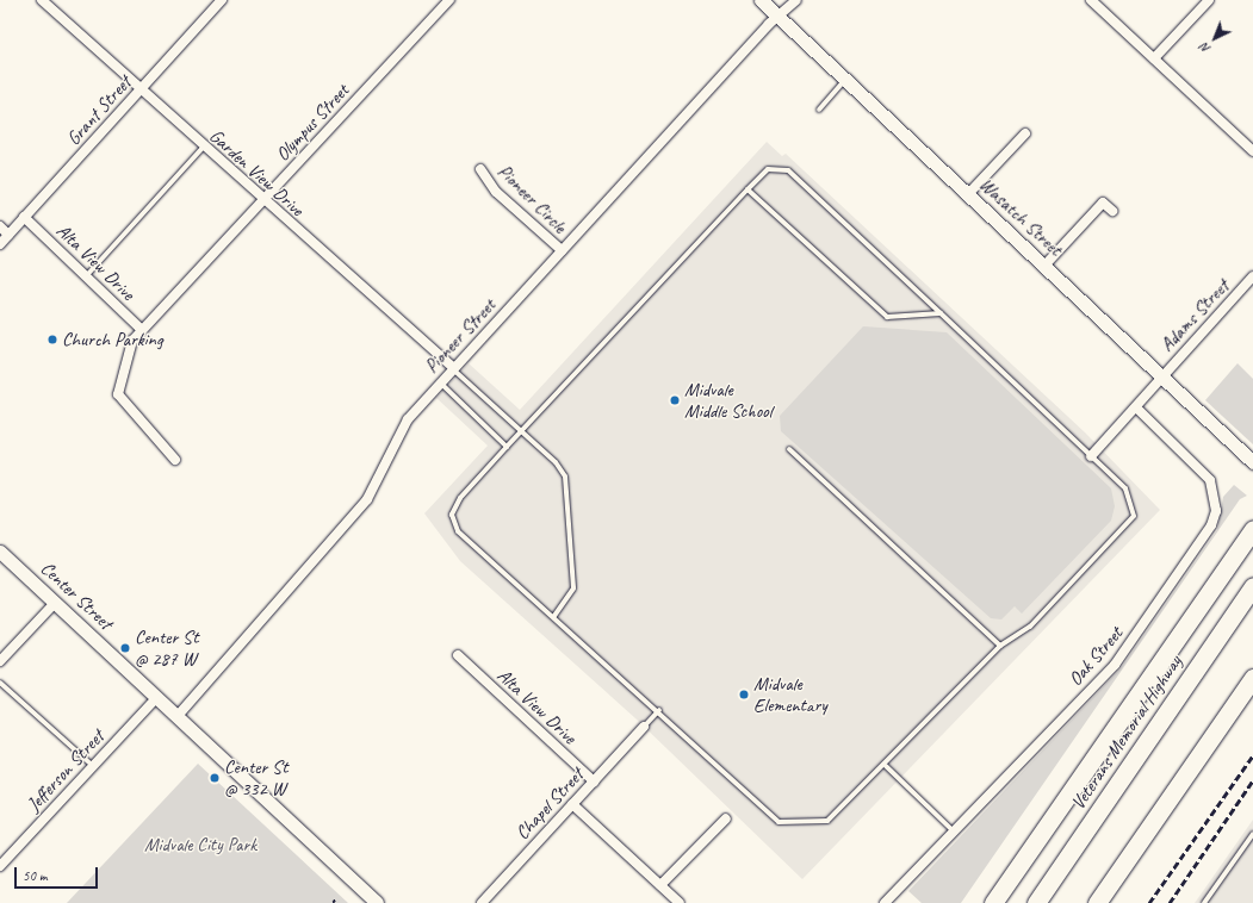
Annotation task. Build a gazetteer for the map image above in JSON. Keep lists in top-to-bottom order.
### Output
{
  "streets": {
    "highway": ["Veterans Memorial Highway"],
    "street": [
      "Grant Street",
      "Olympus Street",
      "Garden View Drive",
      "Pioneer Circle",
      "Wasatch Street",
      "Alta View Drive",
      "Adams Street",
      "Pioneer Street",
      "Center Street",
      "Oak Street",
      "Jefferson Street",
      "Chapel Street"
    ]
  },
  "crossings": [
    ["Grant Street", "Garden View Drive"],
    ["Grant Street", "Alta View Drive"],
    ["Olympus Street", "Garden View Drive"],
    ["Olympus Street", "Alta View Drive"],
    ["Garden View Drive", "Pioneer Street"],
    ["Pioneer Circle", "Pioneer Street"],
    ["Wasatch Street", "Adams Street"],
    ["Wasatch Street", "Pioneer Street"],
    ["Alta View Drive", "Chapel Street"],
    ["Pioneer Street", "Center Street"],
    ["Center Street", "Jefferson Street"]
  ],
  "parks": ["Midvale City Park"],
  "places": [
    "Church Parking",
    "Midvale Middle School",
    "Center St @ 287 W",
    "Midvale Elementary",
    "Center St @ 332 W"
  ],
  "scale_bar": "50 m",
  "north": "bottom left"
}
